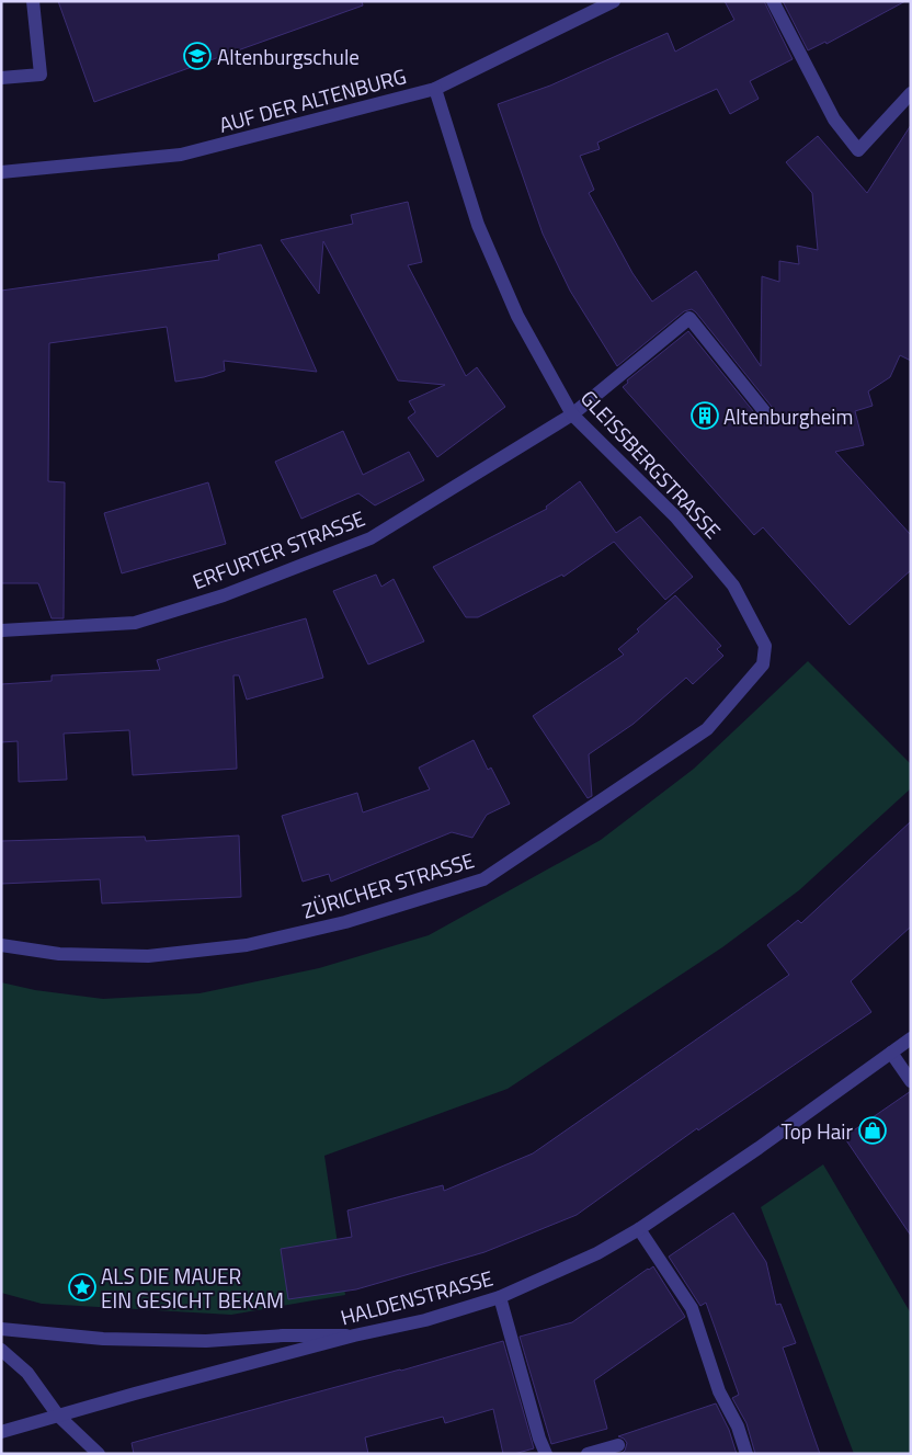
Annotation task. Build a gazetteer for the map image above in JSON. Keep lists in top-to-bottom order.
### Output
{
  "streets": {
    "street": [
      "AUF DER ALTENBURG",
      "GLEISSBERGSTRASSE",
      "ERFURTER STRASSE",
      "ZÜRICHER STRASSE",
      "HALDENSTRASSE"
    ]
  },
  "crossings": [
    ["AUF DER ALTENBURG", "GLEISSBERGSTRASSE"],
    ["GLEISSBERGSTRASSE", "ERFURTER STRASSE"],
    ["GLEISSBERGSTRASSE", "ZÜRICHER STRASSE"]
  ],
  "places": {
    "school or university": ["Altenburgschule"],
    "building": ["Altenburgheim"],
    "shop": ["Top Hair"],
    "place": ["ALS DIE MAUER EIN GESICHT BEKAM"]
  }
}
